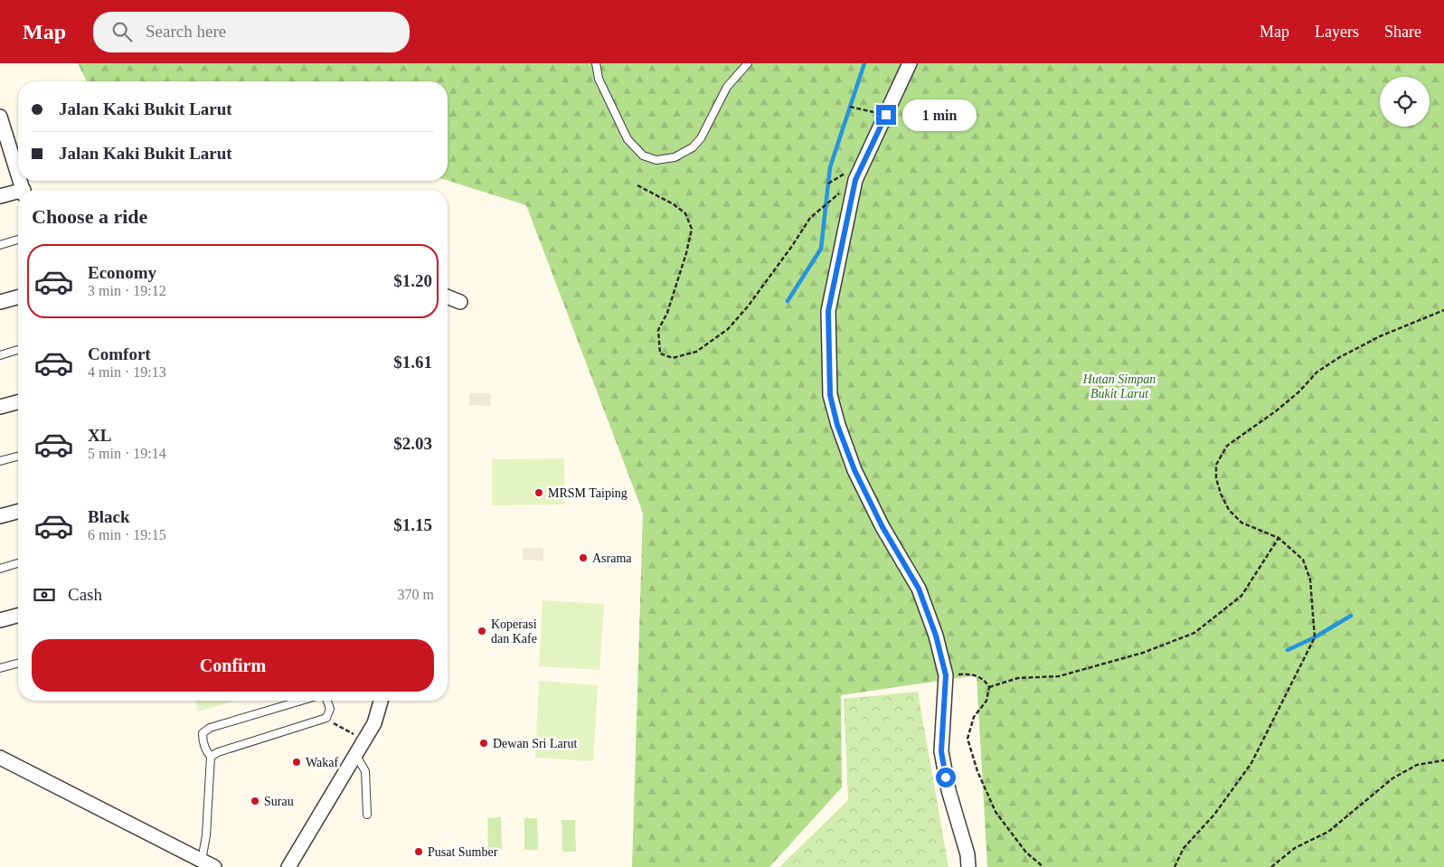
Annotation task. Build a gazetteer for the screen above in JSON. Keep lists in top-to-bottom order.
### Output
{
  "parks": ["Hutan Simpan Bukit Larut"],
  "places": [
    "MRSM Taiping",
    "Asrama",
    "Koperasi dan Kafe",
    "Dewan Sri Larut",
    "Wakaf",
    "Surau",
    "Pusat Sumber"
  ],
  "page": {
    "header": "Map",
    "search": "Search here",
    "nav": ["Map", "Layers", "Share"],
    "banner": ["Jalan Kaki Bukit Larut", "Jalan Kaki Bukit Larut"],
    "bubble": "1 min",
    "heading": "Choose a ride",
    "list": [
      {
        "name": "Economy",
        "note": "3 min · 19:12",
        "value": "$1.20"
      },
      {
        "name": "Comfort",
        "note": "4 min · 19:13",
        "value": "$1.61"
      },
      {
        "name": "XL",
        "note": "5 min · 19:14",
        "value": "$2.03"
      },
      {
        "name": "Black",
        "note": "6 min · 19:15",
        "value": "$1.15"
      }
    ],
    "pay": ["Cash", "370 m"],
    "buttons": "Confirm"
  }
}
